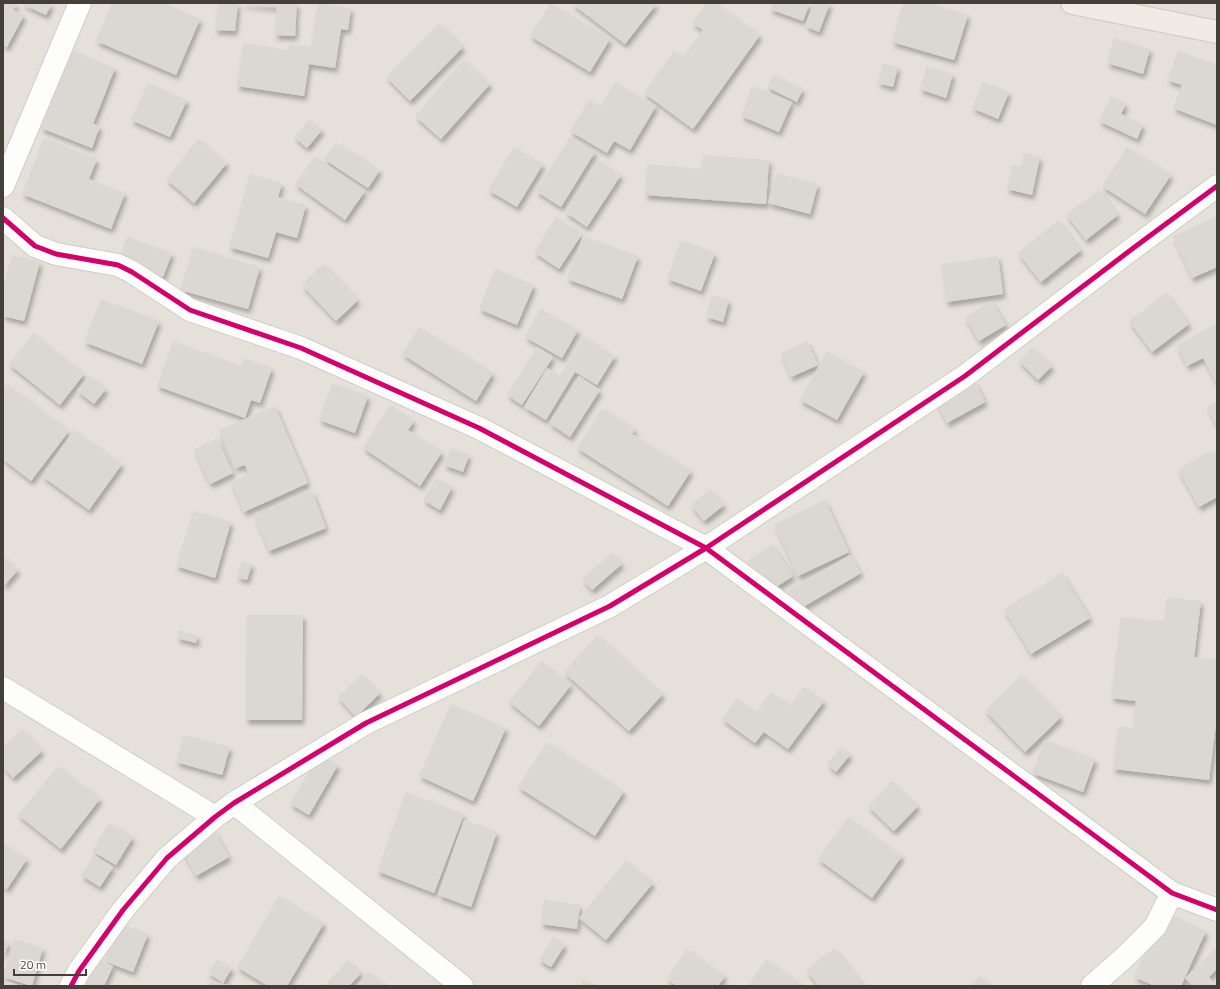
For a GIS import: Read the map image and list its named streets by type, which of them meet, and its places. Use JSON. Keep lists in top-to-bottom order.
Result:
{
  "scale_bar": "20 m"
}
